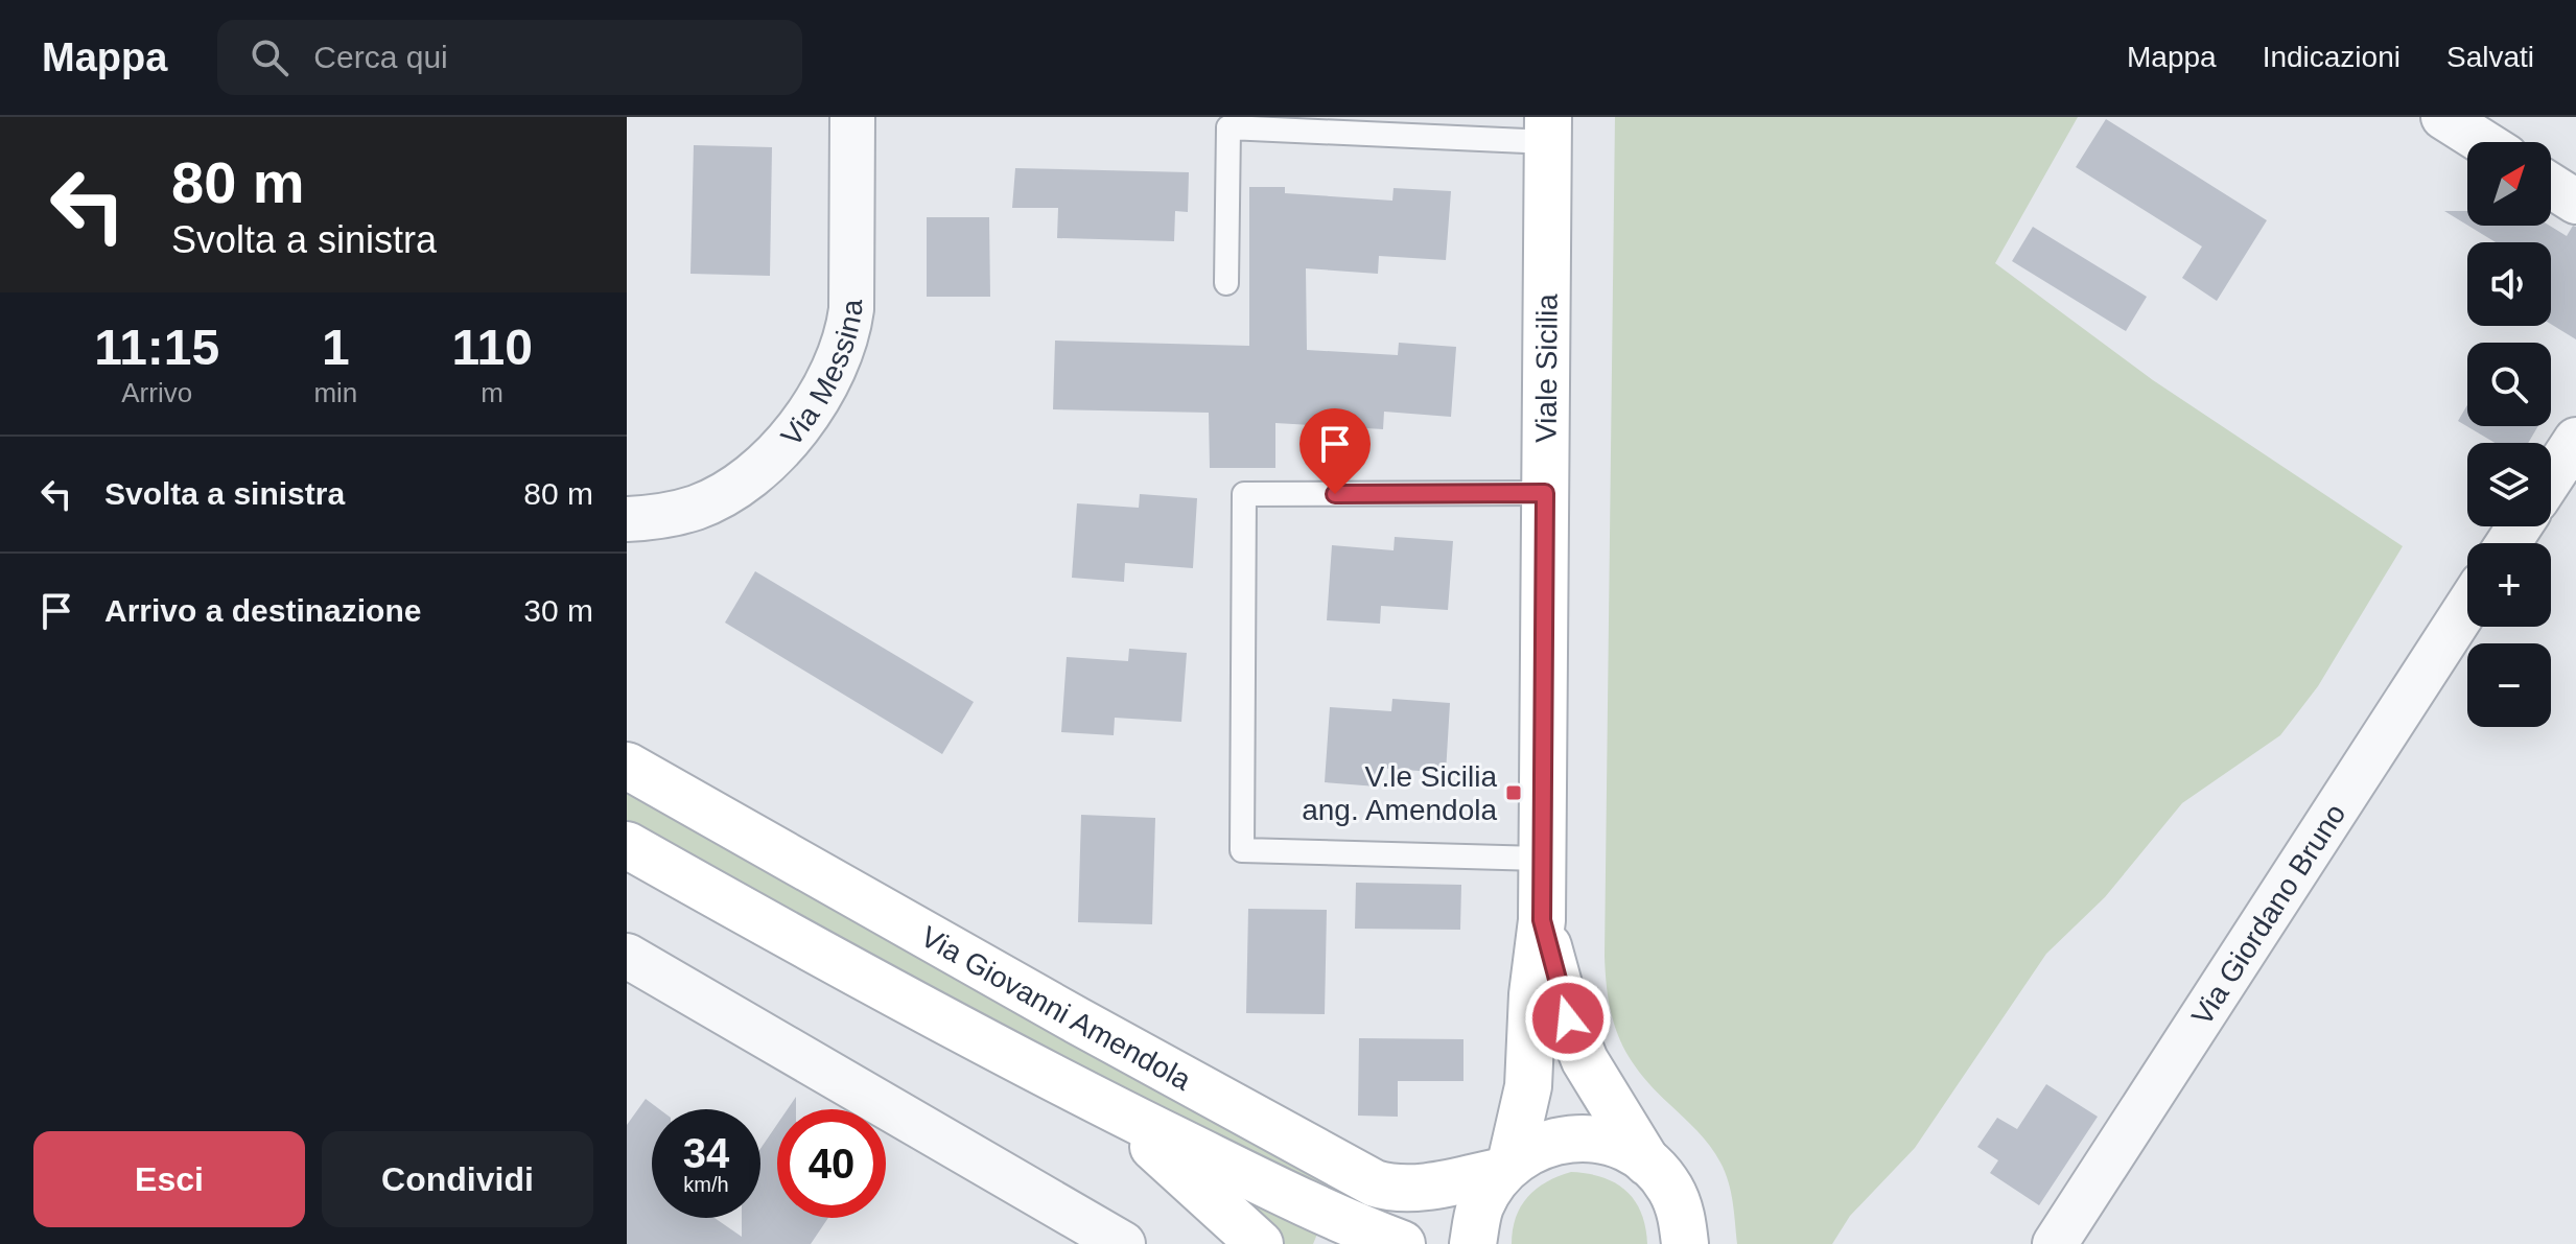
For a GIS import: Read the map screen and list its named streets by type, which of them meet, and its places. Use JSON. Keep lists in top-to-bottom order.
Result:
{
  "streets": {
    "main road": ["Viale Sicilia", "Via Giovanni Amendola"],
    "street": ["Via Messina", "Via Giordano Bruno"]
  },
  "crossings": [
    ["Viale Sicilia", "Via Giovanni Amendola"]
  ],
  "places": {
    "transit": ["V.le Sicilia ang. Amendola"]
  },
  "north": "top right",
  "page": {
    "header": "Mappa",
    "search": "Cerca qui",
    "nav": ["Mappa", "Indicazioni", "Salvati"],
    "turn": ["80 m", "Svolta a sinistra"],
    "map_buttons": ["+", "−"],
    "eta": [
      "11:15",
      "Arrivo",
      "1",
      "min",
      "110",
      "m"
    ],
    "list": [
      {
        "name": "Svolta a sinistra",
        "value": "80 m"
      },
      {
        "name": "Arrivo a destinazione",
        "value": "30 m"
      }
    ],
    "speed": "34 km/h",
    "limit": "40",
    "buttons": ["Esci", "Condividi"]
  }
}
